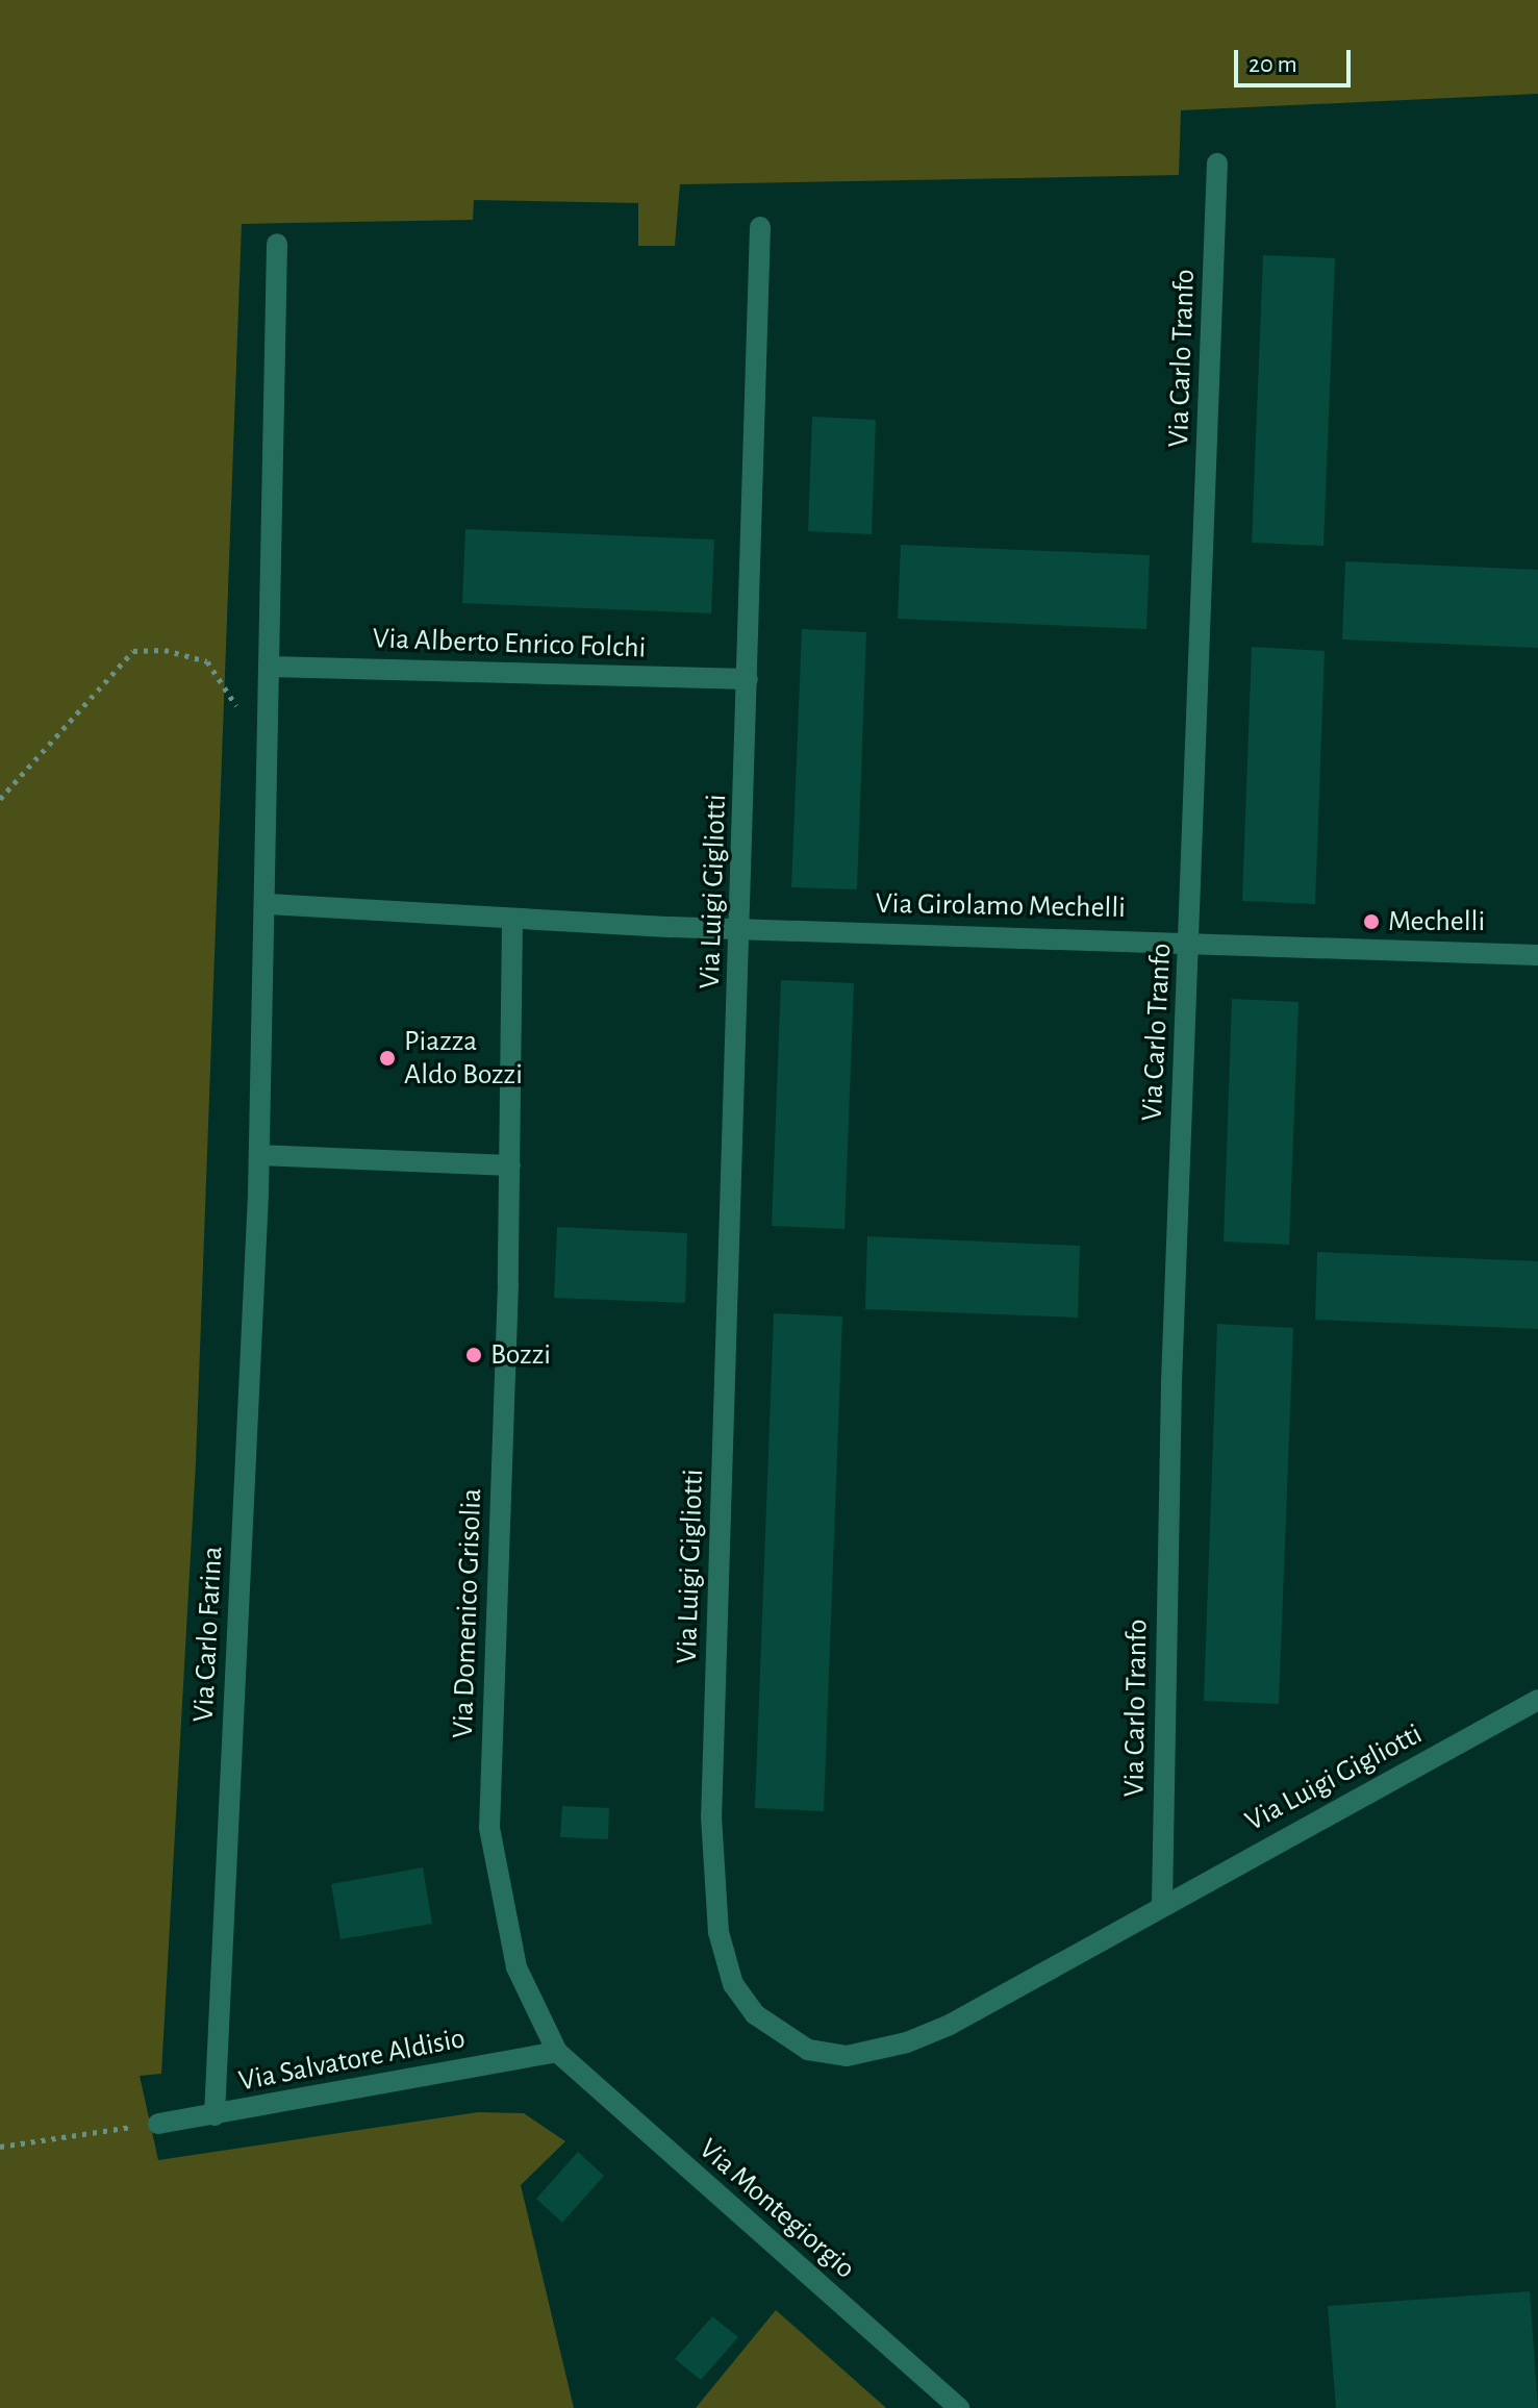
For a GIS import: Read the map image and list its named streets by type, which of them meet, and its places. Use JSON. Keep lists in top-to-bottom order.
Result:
{
  "streets": {
    "street": [
      "Via Carlo Tranfo",
      "Via Alberto Enrico Folchi",
      "Via Luigi Gigliotti",
      "Via Girolamo Mechelli",
      "Via Domenico Grisolia",
      "Via Carlo Farina",
      "Via Salvatore Aldisio",
      "Via Montegiorgio"
    ]
  },
  "crossings": [
    ["Via Carlo Tranfo", "Via Luigi Gigliotti"],
    ["Via Carlo Tranfo", "Via Girolamo Mechelli"],
    ["Via Alberto Enrico Folchi", "Via Luigi Gigliotti"],
    ["Via Luigi Gigliotti", "Via Girolamo Mechelli"],
    ["Via Domenico Grisolia", "Via Salvatore Aldisio"],
    ["Via Domenico Grisolia", "Via Montegiorgio"],
    ["Via Carlo Farina", "Via Salvatore Aldisio"],
    ["Via Salvatore Aldisio", "Via Montegiorgio"]
  ],
  "places": ["Mechelli", "Piazza Aldo Bozzi", "Bozzi"],
  "scale_bar": "20 m"
}
